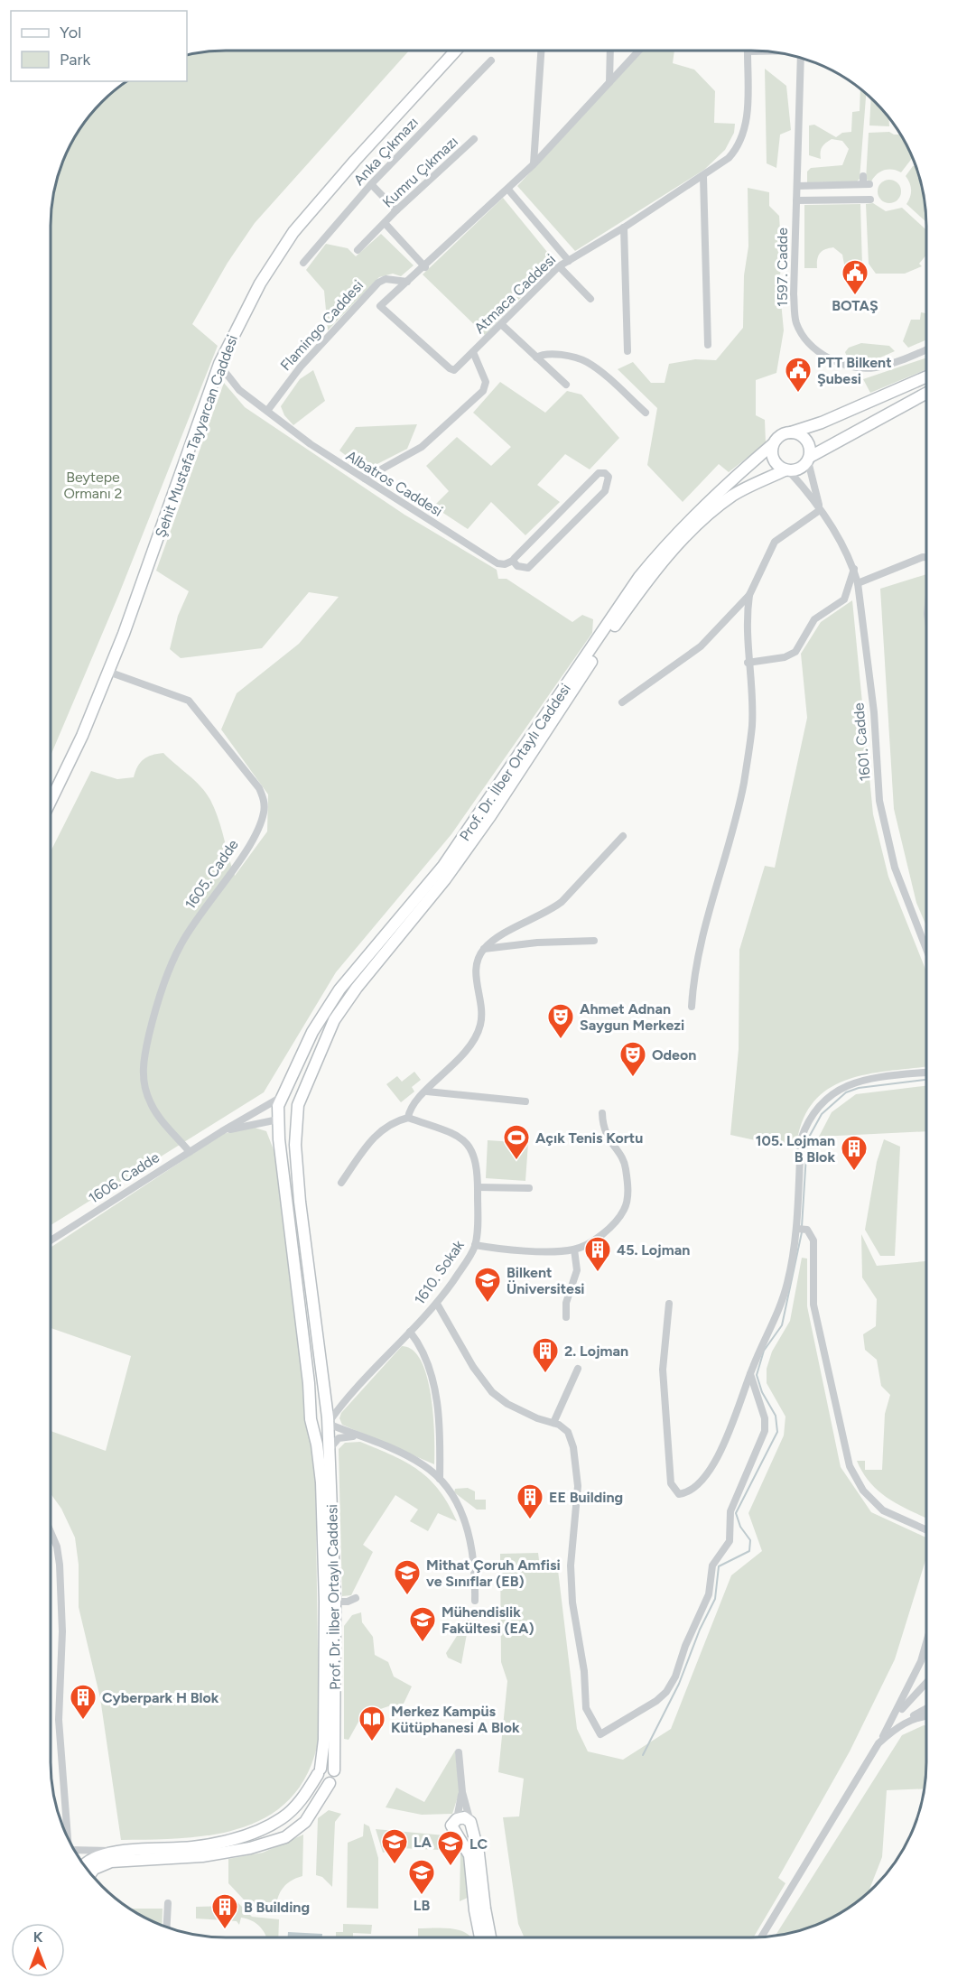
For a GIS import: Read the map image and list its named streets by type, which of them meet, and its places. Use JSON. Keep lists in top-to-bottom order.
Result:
{
  "streets": {
    "street": [
      "Anka Çıkmazı",
      "Kumru Çıkmazı",
      "1597. Cadde",
      "Atmaca Caddesi",
      "Flamingo Caddesi",
      "Şehit Mustafa Tayyarcan Caddesi",
      "Albatros Caddesi",
      "1601. Cadde",
      "Prof. Dr. İlber Ortaylı Caddesi",
      "1605. Cadde",
      "1606. Cadde",
      "1610. Sokak"
    ]
  },
  "crossings": [
    ["Atmaca Caddesi", "Albatros Caddesi"],
    ["Flamingo Caddesi", "Albatros Caddesi"],
    ["Şehit Mustafa Tayyarcan Caddesi", "1605. Cadde"],
    ["1601. Cadde", "Prof. Dr. İlber Ortaylı Caddesi"],
    ["Prof. Dr. İlber Ortaylı Caddesi", "1606. Cadde"],
    ["Prof. Dr. İlber Ortaylı Caddesi", "1610. Sokak"],
    ["1605. Cadde", "1606. Cadde"]
  ],
  "parks": ["Beytepe Ormanı 2"],
  "places": {
    "public building": ["BOTAŞ", "PTT Bilkent Şubesi"],
    "theatre": ["Ahmet Adnan Saygun Merkezi", "Odeon"],
    "sports": ["Açık Tenis Kortu"],
    "building": [
      "105. Lojman B Blok",
      "45. Lojman",
      "2. Lojman",
      "EE Building",
      "Cyberpark H Blok",
      "B Building"
    ],
    "school or university": [
      "Bilkent Üniversitesi",
      "Mithat Çoruh Amfisi ve Sınıflar (EB)",
      "Mühendislik Fakültesi (EA)",
      "LA",
      "LC",
      "LB"
    ],
    "library": ["Merkez Kampüs Kütüphanesi A Blok"]
  },
  "legend": ["Yol", "Park"],
  "north": "top"
}
